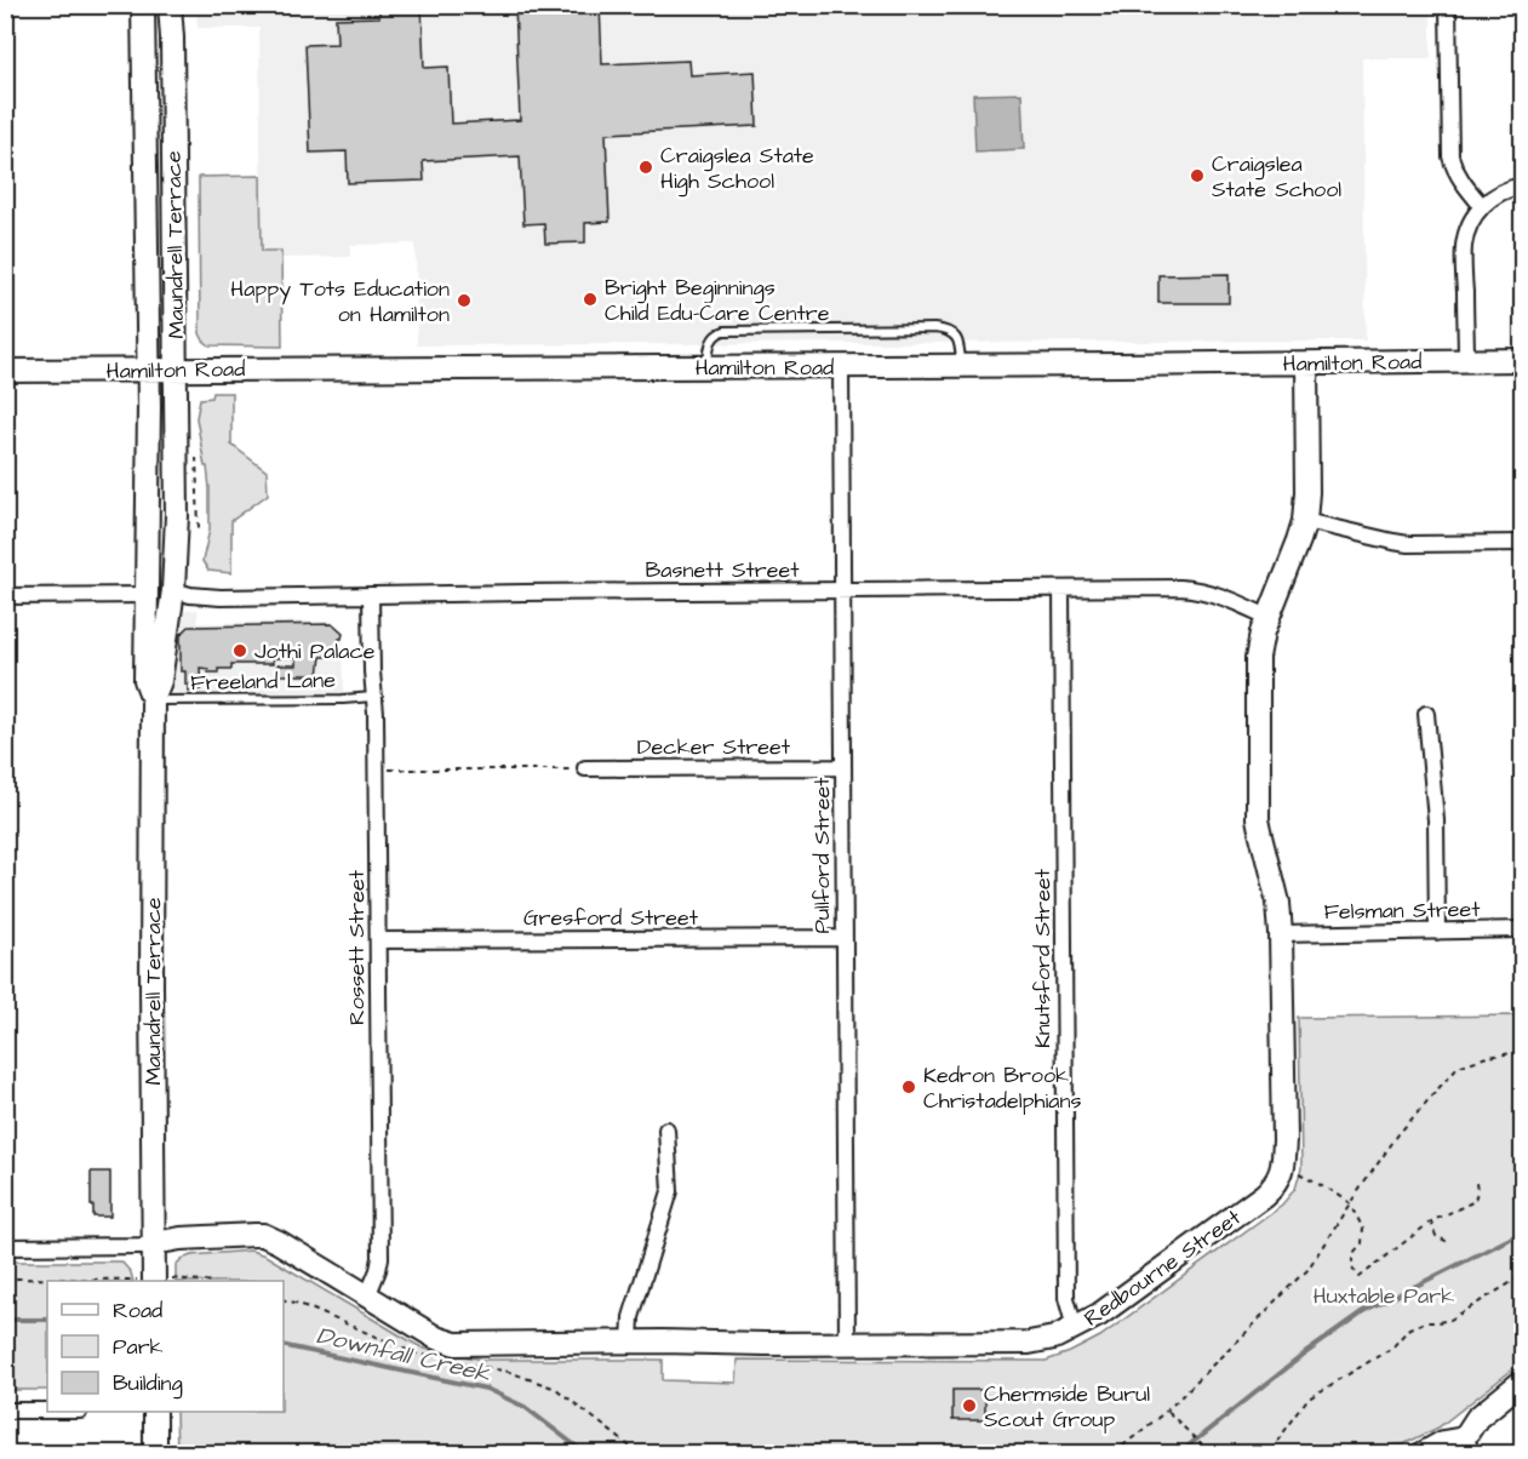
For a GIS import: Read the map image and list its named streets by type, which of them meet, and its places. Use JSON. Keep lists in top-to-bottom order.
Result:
{
  "streets": {
    "main road": ["Maundrell Terrace", "Hamilton Road", "Redbourne Street"],
    "street": [
      "Basnett Street",
      "Decker Street",
      "Pullford Street",
      "Felsman Street",
      "Gresford Street",
      "Rossett Street",
      "Knutsford Street"
    ],
    "lane": ["Freeland Lane"]
  },
  "crossings": [
    ["Maundrell Terrace", "Hamilton Road"],
    ["Maundrell Terrace", "Basnett Street"],
    ["Maundrell Terrace", "Freeland Lane"],
    ["Maundrell Terrace", "Redbourne Street"],
    ["Hamilton Road", "Pullford Street"],
    ["Basnett Street", "Pullford Street"],
    ["Basnett Street", "Rossett Street"],
    ["Basnett Street", "Knutsford Street"],
    ["Freeland Lane", "Rossett Street"],
    ["Decker Street", "Pullford Street"],
    ["Pullford Street", "Gresford Street"],
    ["Pullford Street", "Redbourne Street"],
    ["Gresford Street", "Rossett Street"],
    ["Rossett Street", "Redbourne Street"],
    ["Knutsford Street", "Redbourne Street"]
  ],
  "water": ["Downfall Creek"],
  "parks": ["Huxtable Park"],
  "places": [
    "Craigslea State High School",
    "Craigslea State School",
    "Bright Beginnings Child Edu-Care Centre",
    "Happy Tots Education on Hamilton",
    "Jothi Palace",
    "Kedron Brook Christadelphians",
    "Chermside Burul Scout Group"
  ],
  "legend": ["Road", "Park", "Building"]
}
